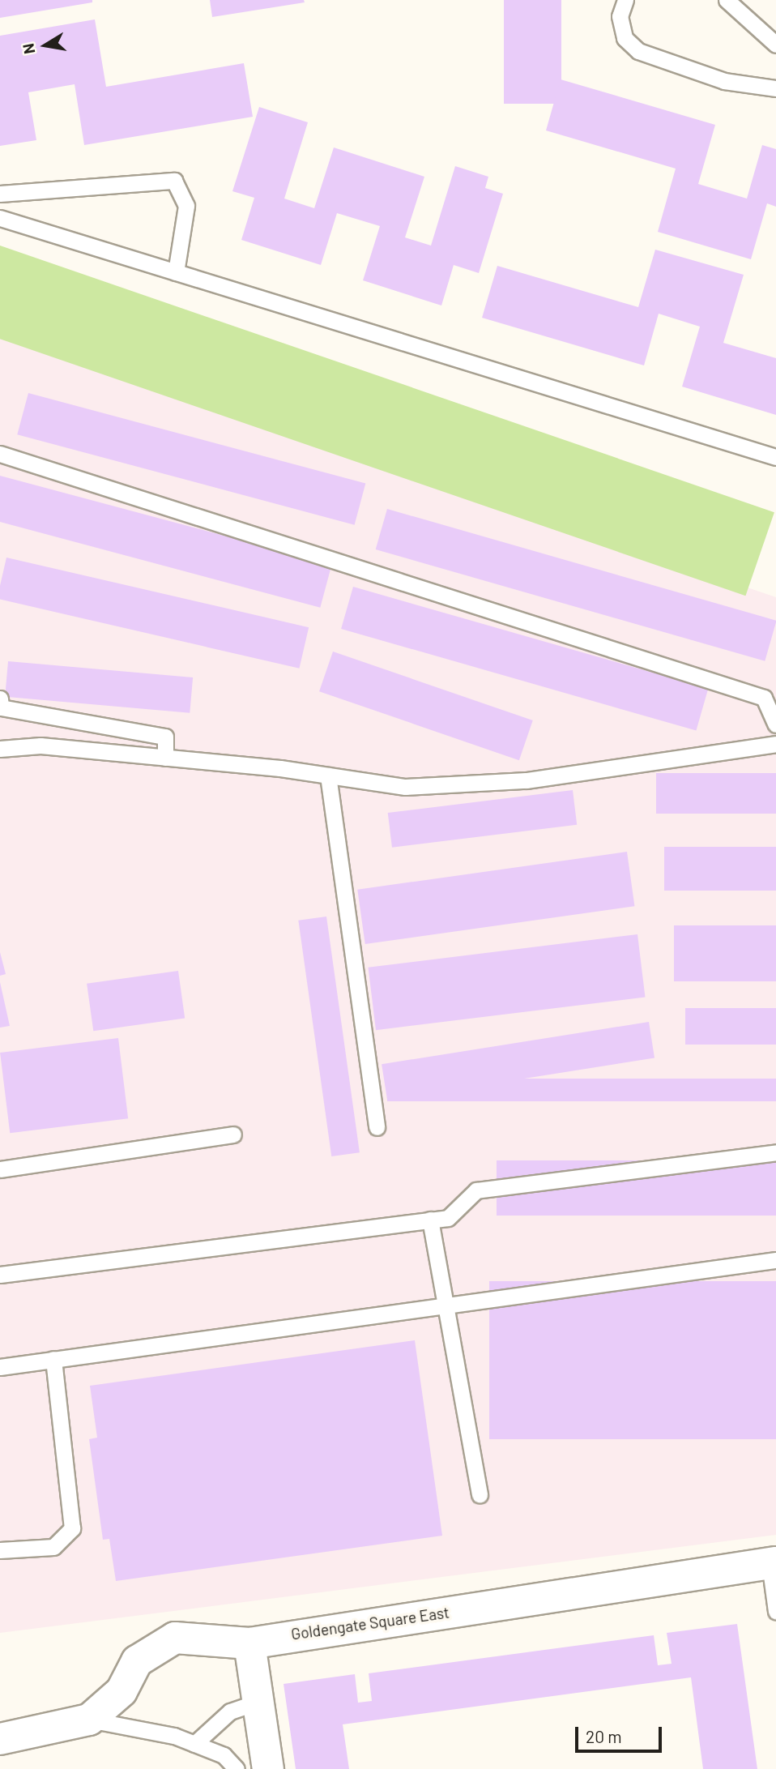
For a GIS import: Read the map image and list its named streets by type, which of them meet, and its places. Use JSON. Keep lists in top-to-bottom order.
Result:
{
  "streets": {
    "street": ["Goldengate Square East"]
  },
  "scale_bar": "20 m",
  "north": "left"
}
